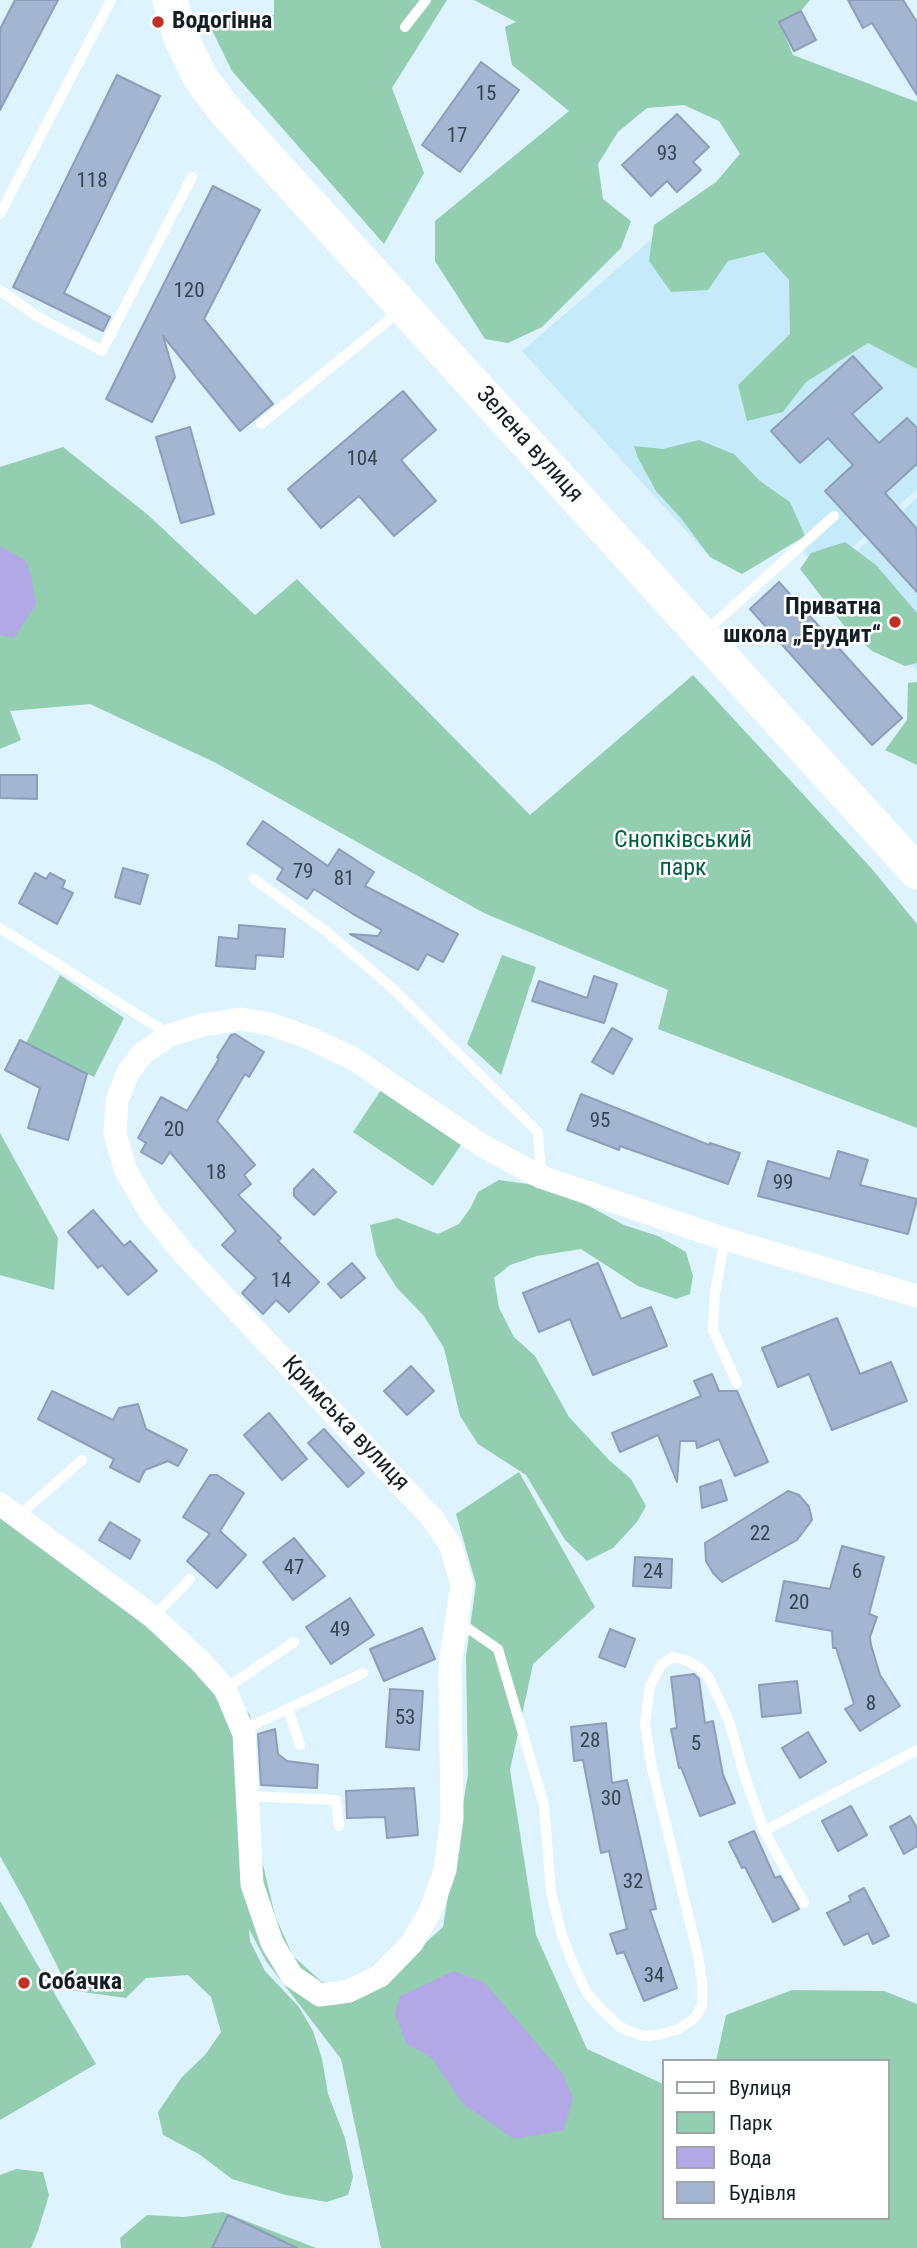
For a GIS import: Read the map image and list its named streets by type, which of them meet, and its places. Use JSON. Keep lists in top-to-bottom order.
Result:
{
  "streets": {
    "main road": ["Зелена вулиця"],
    "street": ["Кримська вулиця"]
  },
  "parks": ["Снопківський парк"],
  "places": ["Водогінна", "Приватна школа „Ерудит“", "Собачка"],
  "house_numbers": [
    "15",
    "17",
    "93",
    "118",
    "120",
    "104",
    "79",
    "81",
    "95",
    "20",
    "18",
    "99",
    "14",
    "22",
    "47",
    "24",
    "6",
    "20",
    "49",
    "8",
    "53",
    "28",
    "5",
    "30",
    "32",
    "34"
  ],
  "legend": [
    "Вулиця",
    "Парк",
    "Вода",
    "Будівля"
  ]
}
